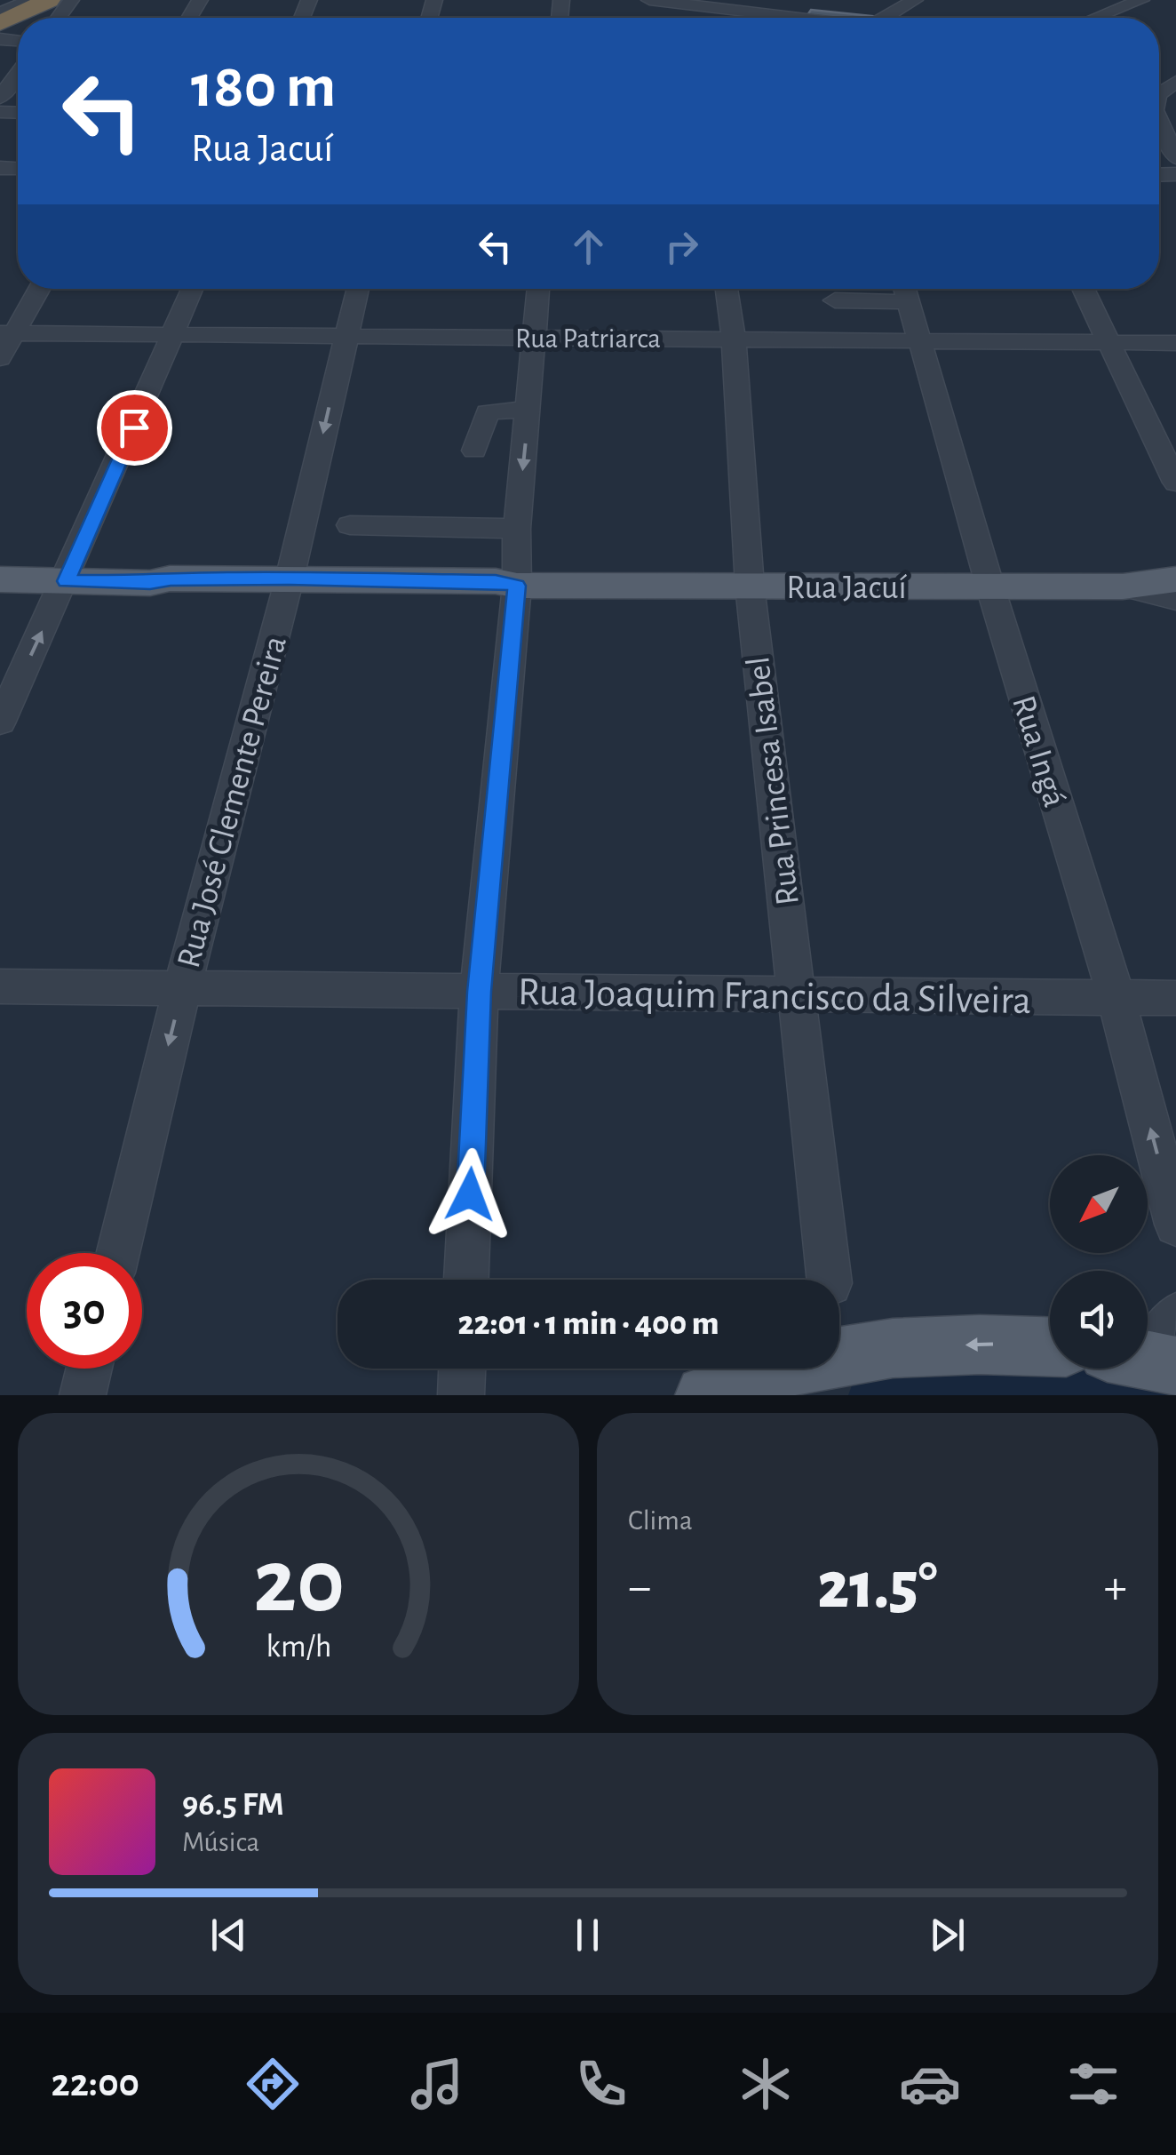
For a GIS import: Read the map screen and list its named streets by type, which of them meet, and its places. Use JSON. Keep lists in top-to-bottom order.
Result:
{
  "streets": {
    "main road": ["Rua Jacuí"],
    "street": [
      "Rua Patriarca",
      "Rua Ingá",
      "Rua Princesa Isabel",
      "Rua José Clemente Pereira",
      "Rua Joaquim Francisco da Silveira"
    ]
  },
  "crossings": [
    ["Rua Patriarca", "Rua Ingá"],
    ["Rua Patriarca", "Rua Princesa Isabel"],
    ["Rua Patriarca", "Rua José Clemente Pereira"],
    ["Rua Jacuí", "Rua Ingá"],
    ["Rua Jacuí", "Rua Princesa Isabel"],
    ["Rua Jacuí", "Rua José Clemente Pereira"],
    ["Rua Ingá", "Rua Joaquim Francisco da Silveira"],
    ["Rua Princesa Isabel", "Rua Joaquim Francisco da Silveira"],
    ["Rua José Clemente Pereira", "Rua Joaquim Francisco da Silveira"]
  ],
  "north": "bottom left",
  "page": {
    "turn": ["180 m", "Rua Jacuí"],
    "limit": "30",
    "trip": "22:01 · 1 min · 400 m",
    "tile": "Clima",
    "heat": ["−", "21.5°", "+"],
    "song": ["96.5 FM", "Música"],
    "tabs": "22:00",
    "gauge": ["20", "km/h"]
  }
}
